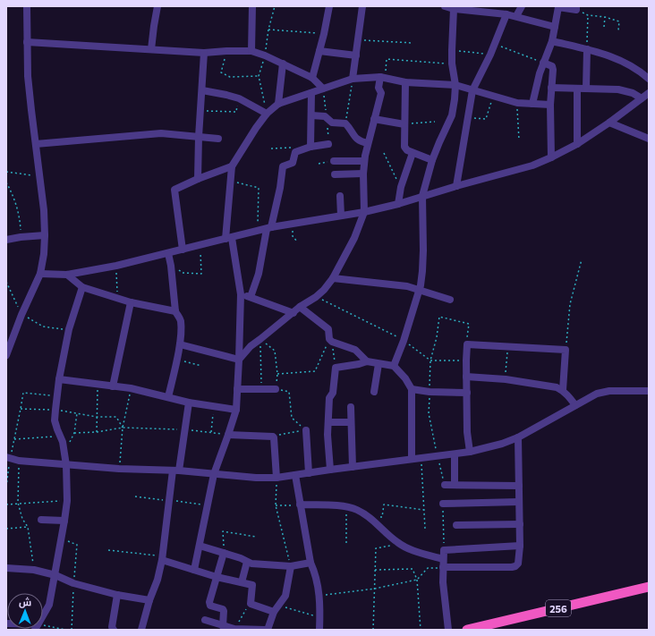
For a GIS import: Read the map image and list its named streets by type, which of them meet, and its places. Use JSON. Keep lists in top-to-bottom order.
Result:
{
  "streets": {
    "highway": ["256"]
  },
  "north": "top"
}
